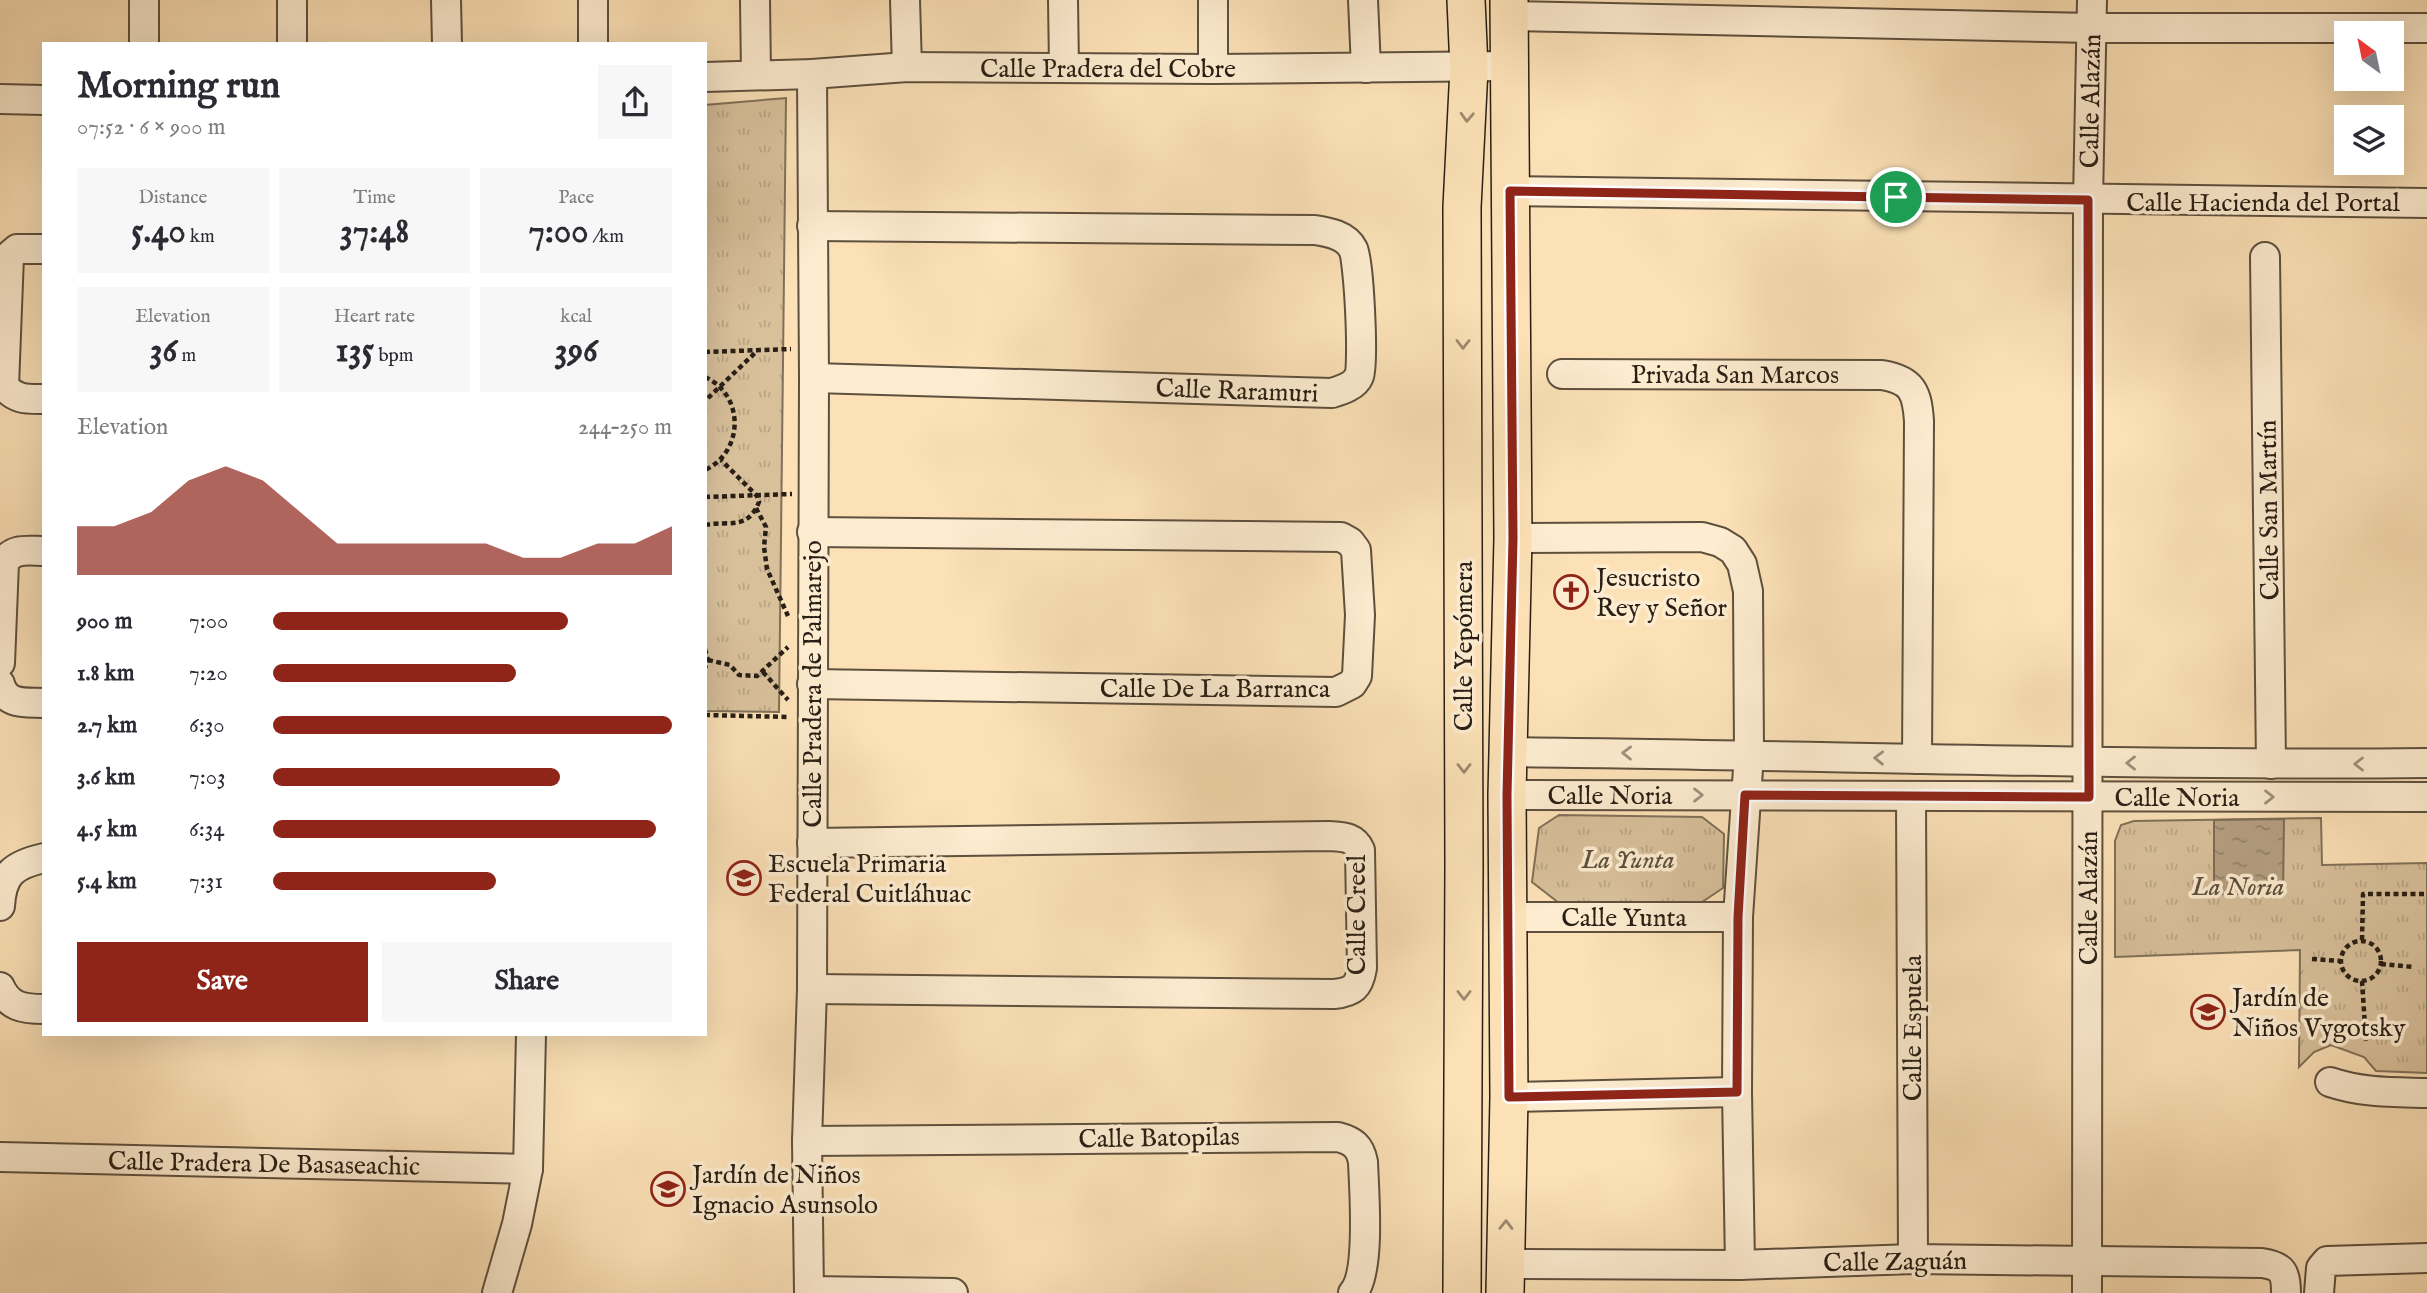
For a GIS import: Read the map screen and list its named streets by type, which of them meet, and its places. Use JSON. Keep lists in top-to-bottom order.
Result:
{
  "streets": {
    "main road": ["Calle Yepómera"],
    "street": [
      "Calle Pradera del Cobre",
      "Calle Alazán",
      "Calle Hacienda del Portal",
      "Privada San Marcos",
      "Calle Raramuri",
      "Calle San Martín",
      "Calle Pradera de Palmarejo",
      "Calle De La Barranca",
      "Calle Noria",
      "Calle Creel",
      "Calle Yunta",
      "Calle Espuela",
      "Calle Batopilas",
      "Calle Pradera De Basaseachic",
      "Calle Zaguán"
    ]
  },
  "crossings": [
    ["Calle Pradera del Cobre", "Calle Yepómera"],
    ["Calle Pradera del Cobre", "Calle Pradera de Palmarejo"],
    ["Calle Alazán", "Calle Hacienda del Portal"],
    ["Calle Alazán", "Calle Noria"],
    ["Calle Alazán", "Calle Zaguán"],
    ["Calle Hacienda del Portal", "Calle Yepómera"],
    ["Privada San Marcos", "Calle Noria"],
    ["Calle Raramuri", "Calle Pradera de Palmarejo"],
    ["Calle San Martín", "Calle Noria"],
    ["Calle Yepómera", "Calle Noria"],
    ["Calle Yepómera", "Calle Yunta"],
    ["Calle Yepómera", "Calle Zaguán"],
    ["Calle Pradera de Palmarejo", "Calle De La Barranca"],
    ["Calle Pradera de Palmarejo", "Calle Creel"],
    ["Calle Pradera de Palmarejo", "Calle Batopilas"],
    ["Calle Noria", "Calle Espuela"],
    ["Calle Espuela", "Calle Zaguán"]
  ],
  "parks": ["La Yunta", "La Noria"],
  "places": {
    "church": ["Jesucristo Rey y Señor"],
    "school or university": ["Escuela Primaria Federal Cuitláhuac", "Jardín de Niños Vygotsky", "Jardín de Niños Ignacio Asunsolo"]
  },
  "north": "top left",
  "page": {
    "heading": ["Morning run", "07:52 · 6 × 900 m"],
    "stats": [
      ["Distance", "5.40 km"],
      ["Time", "37:48"],
      ["Pace", "7:00 /km"],
      ["Elevation", "36 m"],
      ["Heart rate", "135 bpm"],
      ["kcal", "396"]
    ],
    "chart": ["Elevation", "244–250 m"],
    "list": [
      {
        "name": "900 m",
        "note": "7:00"
      },
      {
        "name": "1.8 km",
        "note": "7:20"
      },
      {
        "name": "2.7 km",
        "note": "6:30"
      },
      {
        "name": "3.6 km",
        "note": "7:03"
      },
      {
        "name": "4.5 km",
        "note": "6:34"
      },
      {
        "name": "5.4 km",
        "note": "7:31"
      }
    ],
    "buttons": ["Save", "Share"]
  }
}
